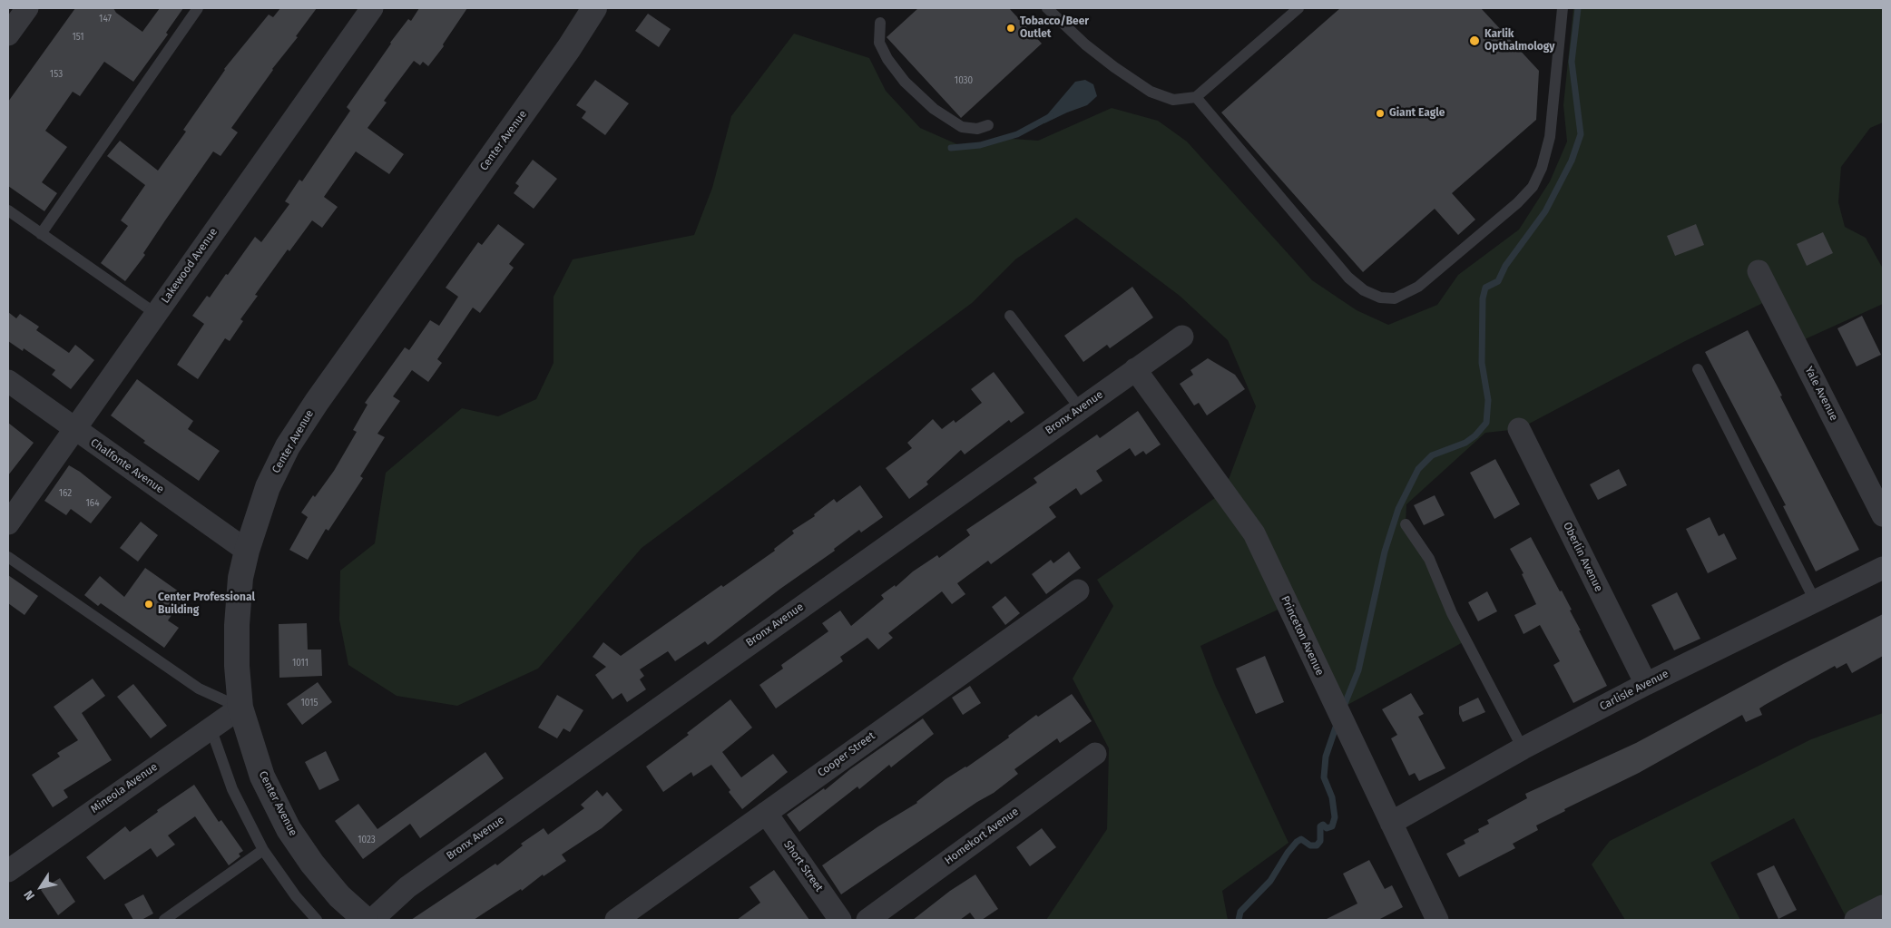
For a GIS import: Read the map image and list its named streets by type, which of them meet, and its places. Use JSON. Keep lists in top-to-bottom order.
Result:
{
  "streets": {
    "street": [
      "Center Avenue",
      "Lakewood Avenue",
      "Yale Avenue",
      "Bronx Avenue",
      "Chalfonte Avenue",
      "Oberlin Avenue",
      "Princeton Avenue",
      "Carlisle Avenue",
      "Cooper Street",
      "Mineola Avenue",
      "Homekort Avenue",
      "Short Street"
    ]
  },
  "crossings": [
    ["Center Avenue", "Chalfonte Avenue"],
    ["Center Avenue", "Mineola Avenue"],
    ["Lakewood Avenue", "Chalfonte Avenue"],
    ["Bronx Avenue", "Princeton Avenue"],
    ["Oberlin Avenue", "Carlisle Avenue"],
    ["Princeton Avenue", "Carlisle Avenue"],
    ["Cooper Street", "Short Street"]
  ],
  "places": [
    "Tobacco/Beer Outlet",
    "Karlik Opthalmology",
    "Giant Eagle",
    "Center Professional Building"
  ],
  "house_numbers": [
    "147",
    "151",
    "153",
    "1030",
    "162",
    "164",
    "1011",
    "1015",
    "1023"
  ],
  "north": "bottom left"
}
